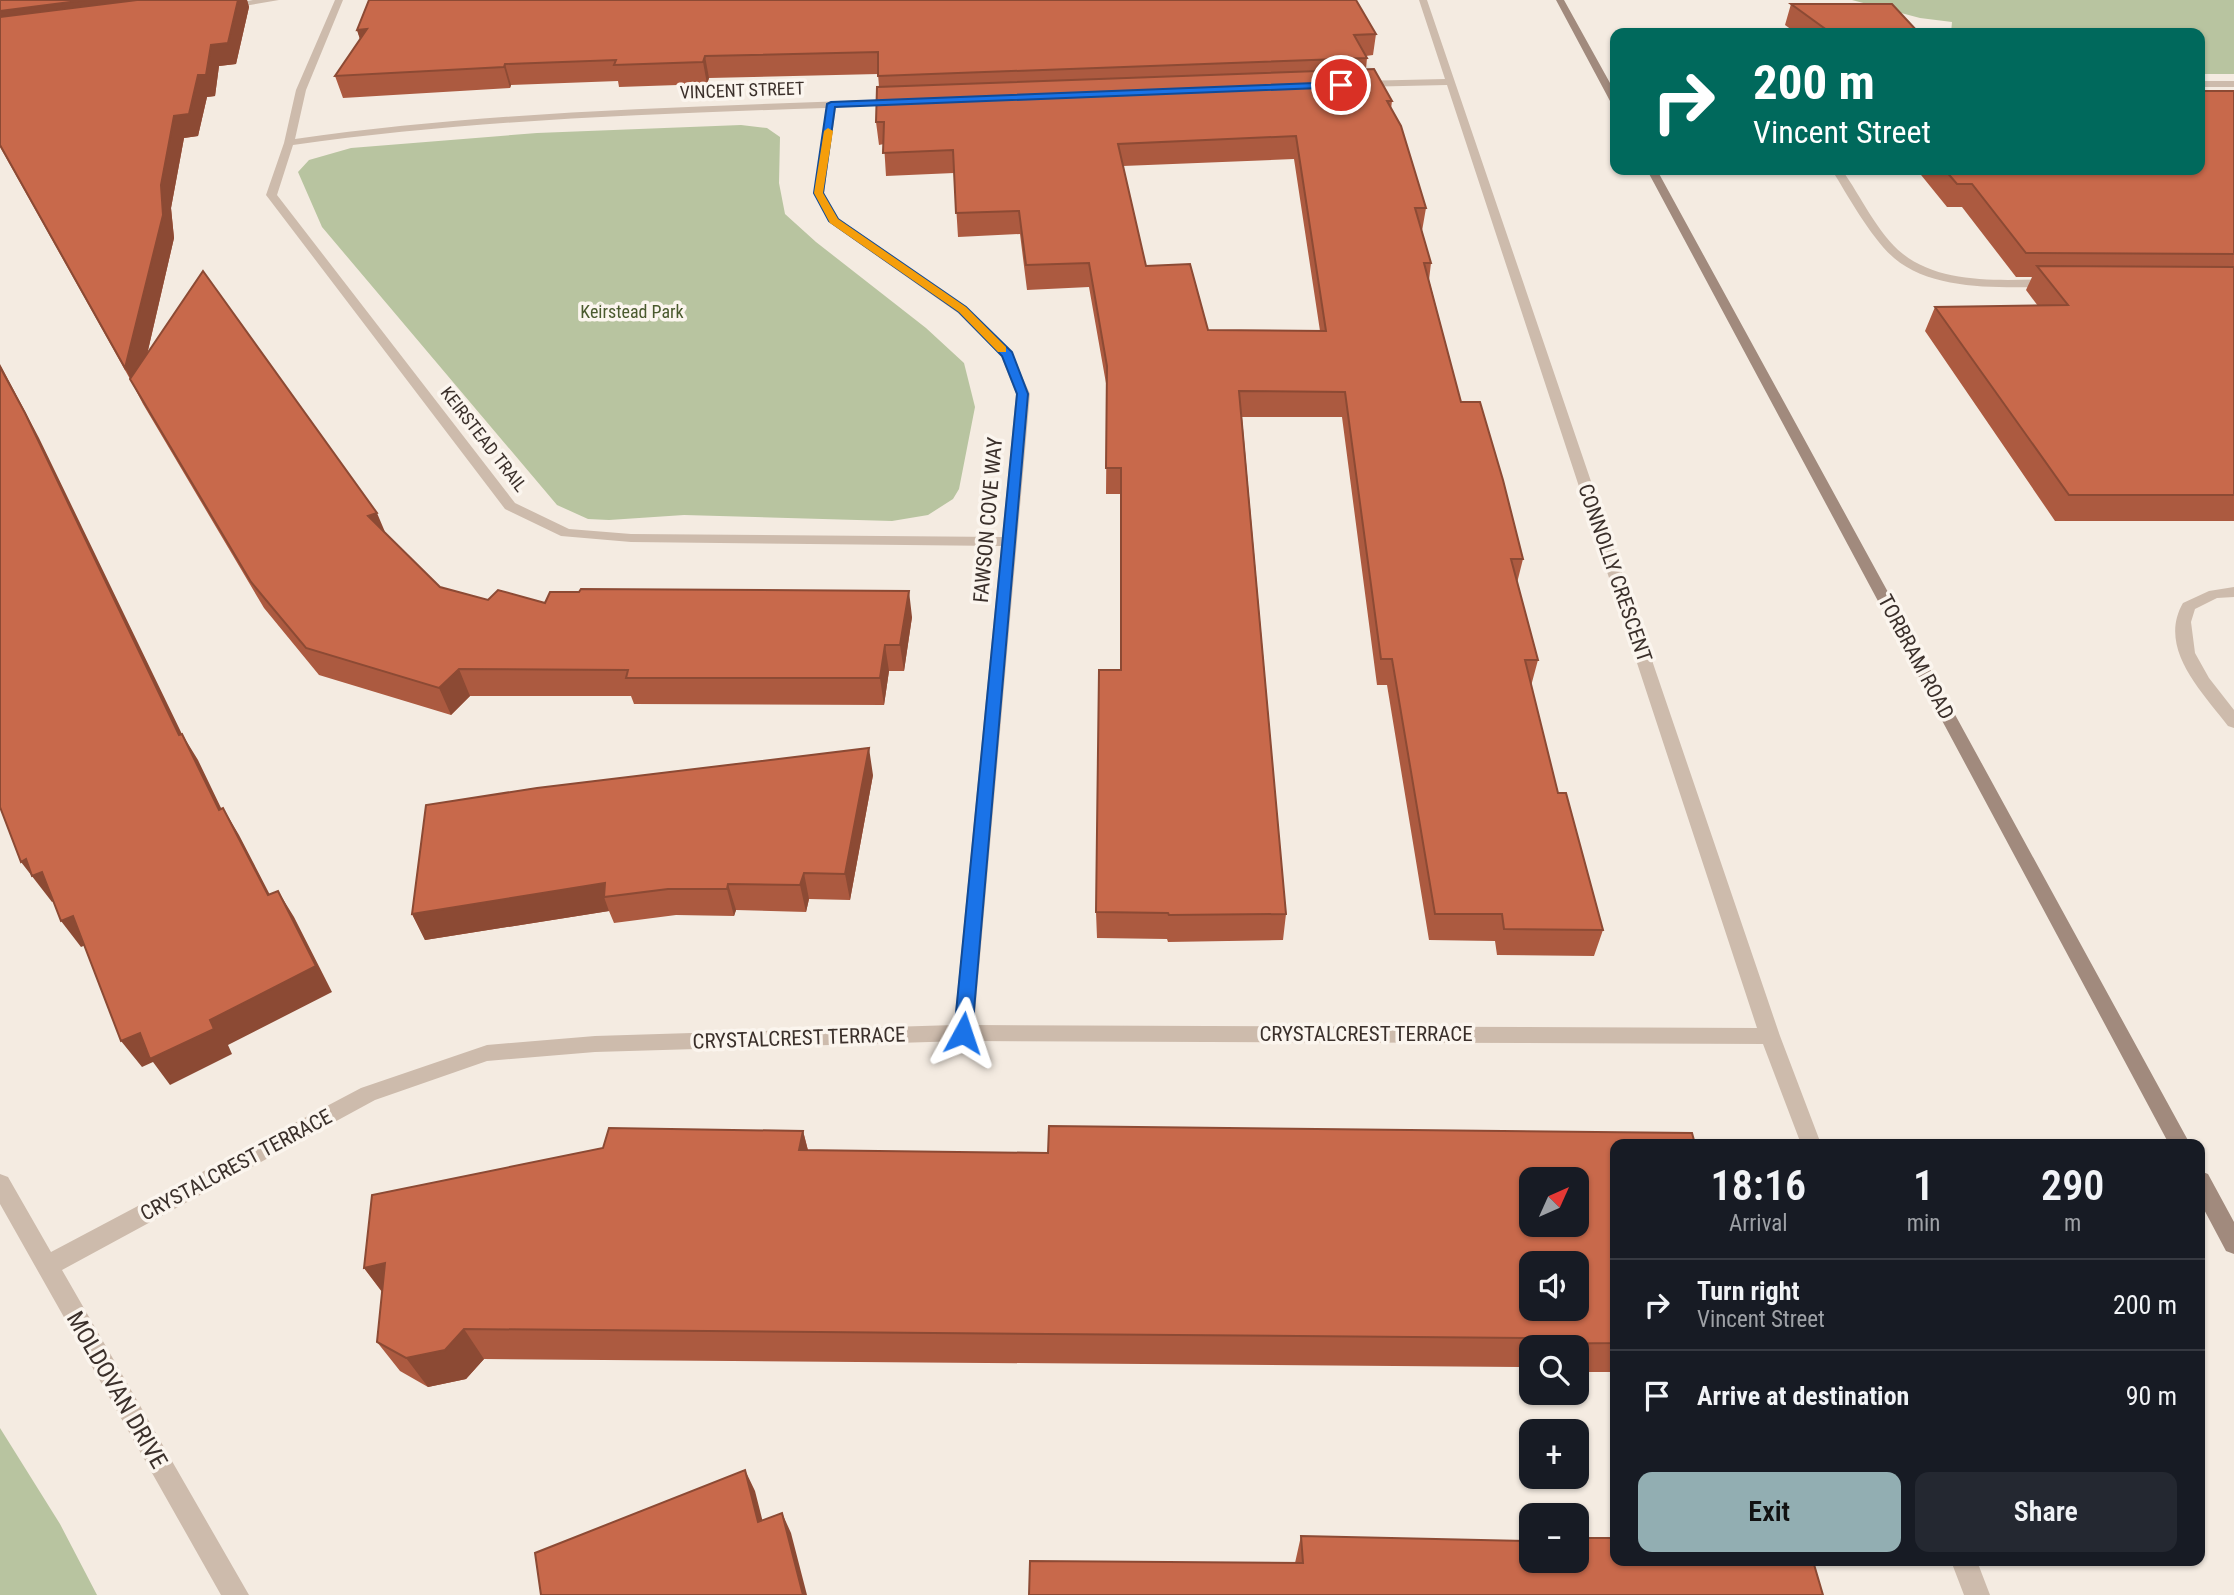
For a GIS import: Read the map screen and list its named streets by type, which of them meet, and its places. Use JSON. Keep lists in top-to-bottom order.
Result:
{
  "streets": {
    "main road": ["TORBRAM ROAD"],
    "street": [
      "VINCENT STREET",
      "KEIRSTEAD TRAIL",
      "FAWSON COVE WAY",
      "CONNOLLY CRESCENT",
      "CRYSTALCREST TERRACE",
      "MOLDOVAN DRIVE"
    ]
  },
  "crossings": [
    ["VINCENT STREET", "KEIRSTEAD TRAIL"],
    ["VINCENT STREET", "FAWSON COVE WAY"],
    ["KEIRSTEAD TRAIL", "FAWSON COVE WAY"],
    ["FAWSON COVE WAY", "CRYSTALCREST TERRACE"],
    ["CONNOLLY CRESCENT", "CRYSTALCREST TERRACE"],
    ["CRYSTALCREST TERRACE", "MOLDOVAN DRIVE"]
  ],
  "parks": ["Keirstead Park"],
  "north": "top right",
  "page": {
    "turn": ["200 m", "Vincent Street"],
    "eta": [
      "18:16",
      "Arrival",
      "1",
      "min",
      "290",
      "m"
    ],
    "map_buttons": ["+", "−"],
    "list": [
      {
        "name": "Turn right",
        "note": "Vincent Street",
        "value": "200 m"
      },
      {
        "name": "Arrive at destination",
        "value": "90 m"
      }
    ],
    "buttons": ["Exit", "Share"]
  }
}
